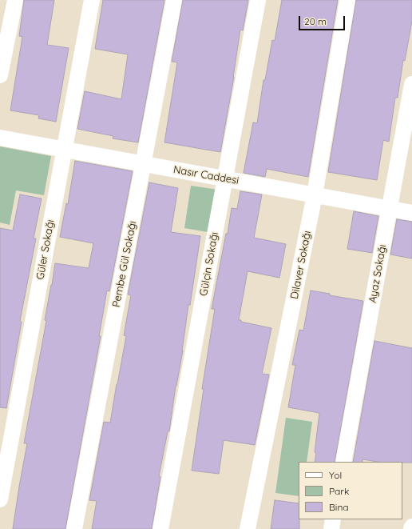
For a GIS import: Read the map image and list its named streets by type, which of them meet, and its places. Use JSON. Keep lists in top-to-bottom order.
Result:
{
  "streets": {
    "street": [
      "Nasır Caddesi",
      "Güler Sokağı",
      "Pembe Gül Sokağı",
      "Gülçin Sokağı",
      "Dilaver Sokağı",
      "Ayaz Sokağı"
    ]
  },
  "crossings": [
    ["Nasır Caddesi", "Güler Sokağı"],
    ["Nasır Caddesi", "Pembe Gül Sokağı"],
    ["Nasır Caddesi", "Gülçin Sokağı"],
    ["Nasır Caddesi", "Dilaver Sokağı"],
    ["Nasır Caddesi", "Ayaz Sokağı"]
  ],
  "legend": ["Yol", "Park", "Bina"],
  "scale_bar": "20 m"
}
